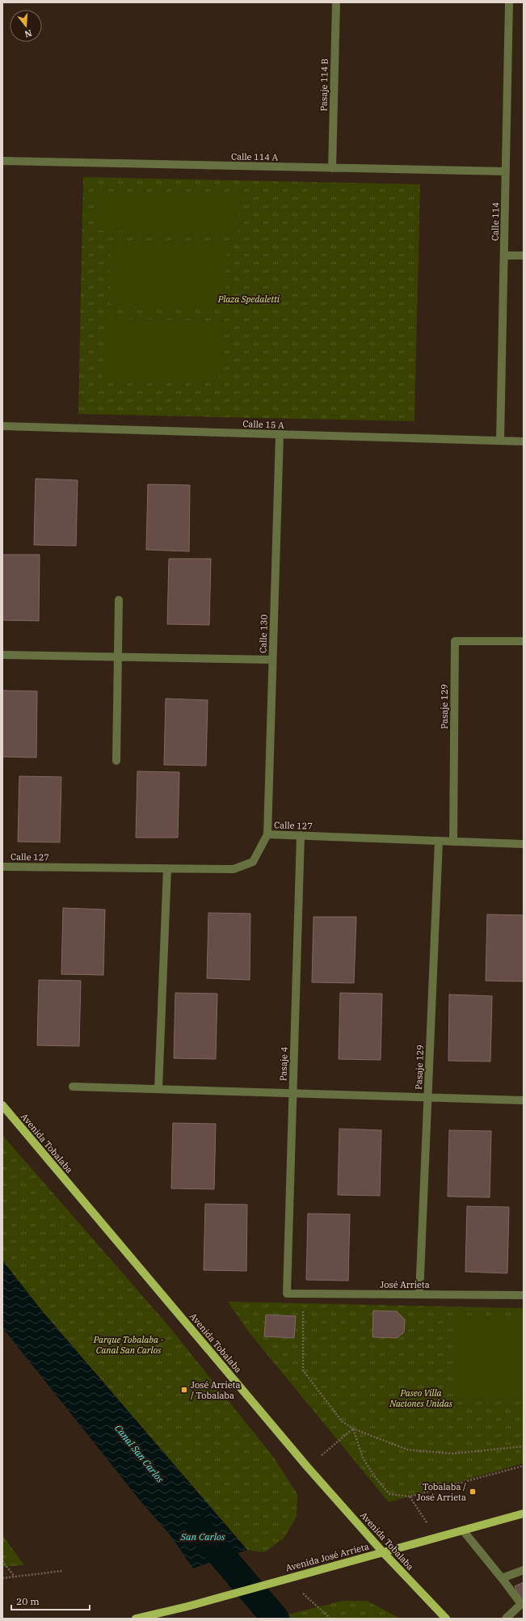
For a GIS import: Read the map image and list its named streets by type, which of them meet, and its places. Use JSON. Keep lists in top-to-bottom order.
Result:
{
  "streets": {
    "main road": ["Avenida Tobalaba", "Avenida José Arrieta"],
    "street": [
      "Pasaje 114 B",
      "Calle 114 A",
      "Calle 114",
      "Calle 15 A",
      "Calle 130",
      "Pasaje 129",
      "Calle 127",
      "Pasaje 4",
      "José Arrieta"
    ]
  },
  "crossings": [
    ["Pasaje 114 B", "Calle 114 A"],
    ["Calle 114 A", "Calle 114"],
    ["Calle 114", "Calle 15 A"],
    ["Calle 15 A", "Calle 130"],
    ["Calle 130", "Calle 127"],
    ["Pasaje 129", "Calle 127"],
    ["Pasaje 129", "José Arrieta"],
    ["Calle 127", "Pasaje 4"],
    ["Pasaje 4", "José Arrieta"],
    ["Avenida Tobalaba", "Avenida José Arrieta"]
  ],
  "water": ["Canal San Carlos", "San Carlos"],
  "parks": ["Plaza Spedaletti", "Parque Tobalaba - Canal San Carlos", "Paseo Villa Naciones Unidas"],
  "places": {
    "transit": ["José Arrieta / Tobalaba", "Tobalaba / José Arrieta"]
  },
  "scale_bar": "20 m",
  "north": "bottom"
}
